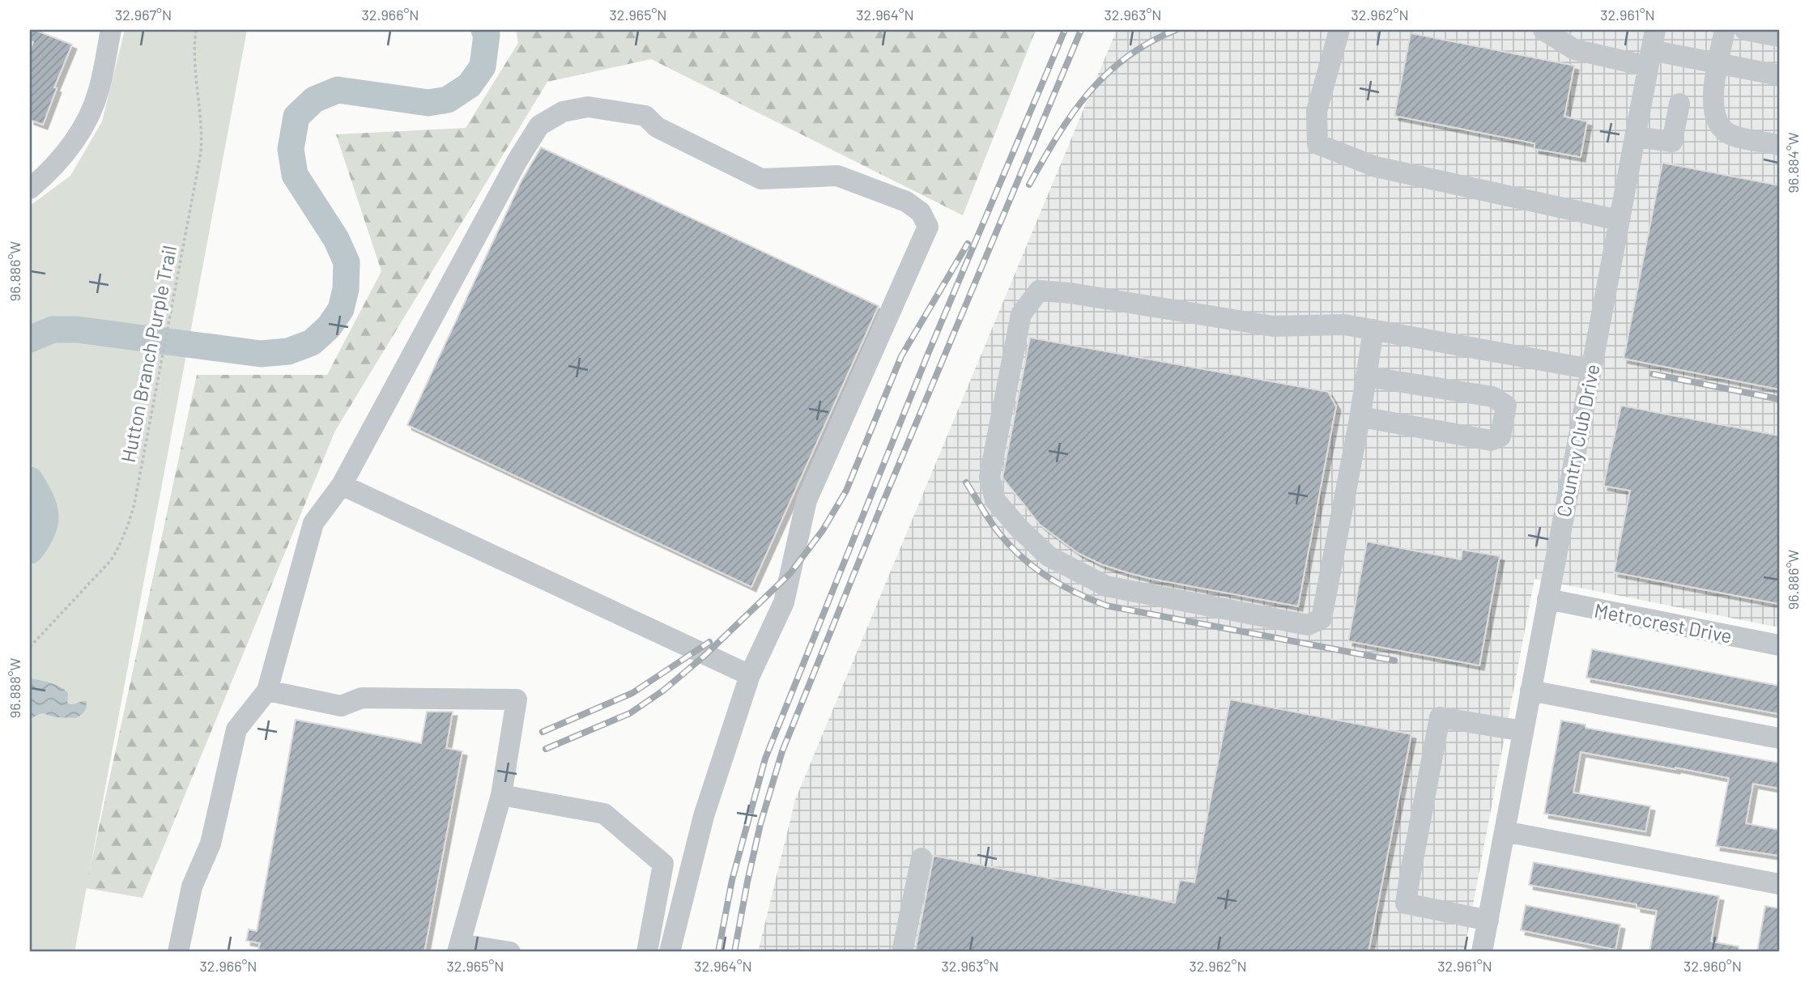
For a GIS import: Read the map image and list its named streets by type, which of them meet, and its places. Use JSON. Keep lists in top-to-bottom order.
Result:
{
  "streets": {
    "street": ["Country Club Drive", "Metrocrest Drive"],
    "path": ["Hutton Branch Purple Trail"]
  },
  "crossings": [
    ["Country Club Drive", "Metrocrest Drive"]
  ],
  "coordinates": [
    "32.967°N",
    "32.966°N",
    "32.965°N",
    "32.964°N",
    "32.963°N",
    "32.962°N",
    "32.961°N",
    "96.884°W",
    "96.886°W",
    "96.888°W",
    "32.960°N"
  ]
}
